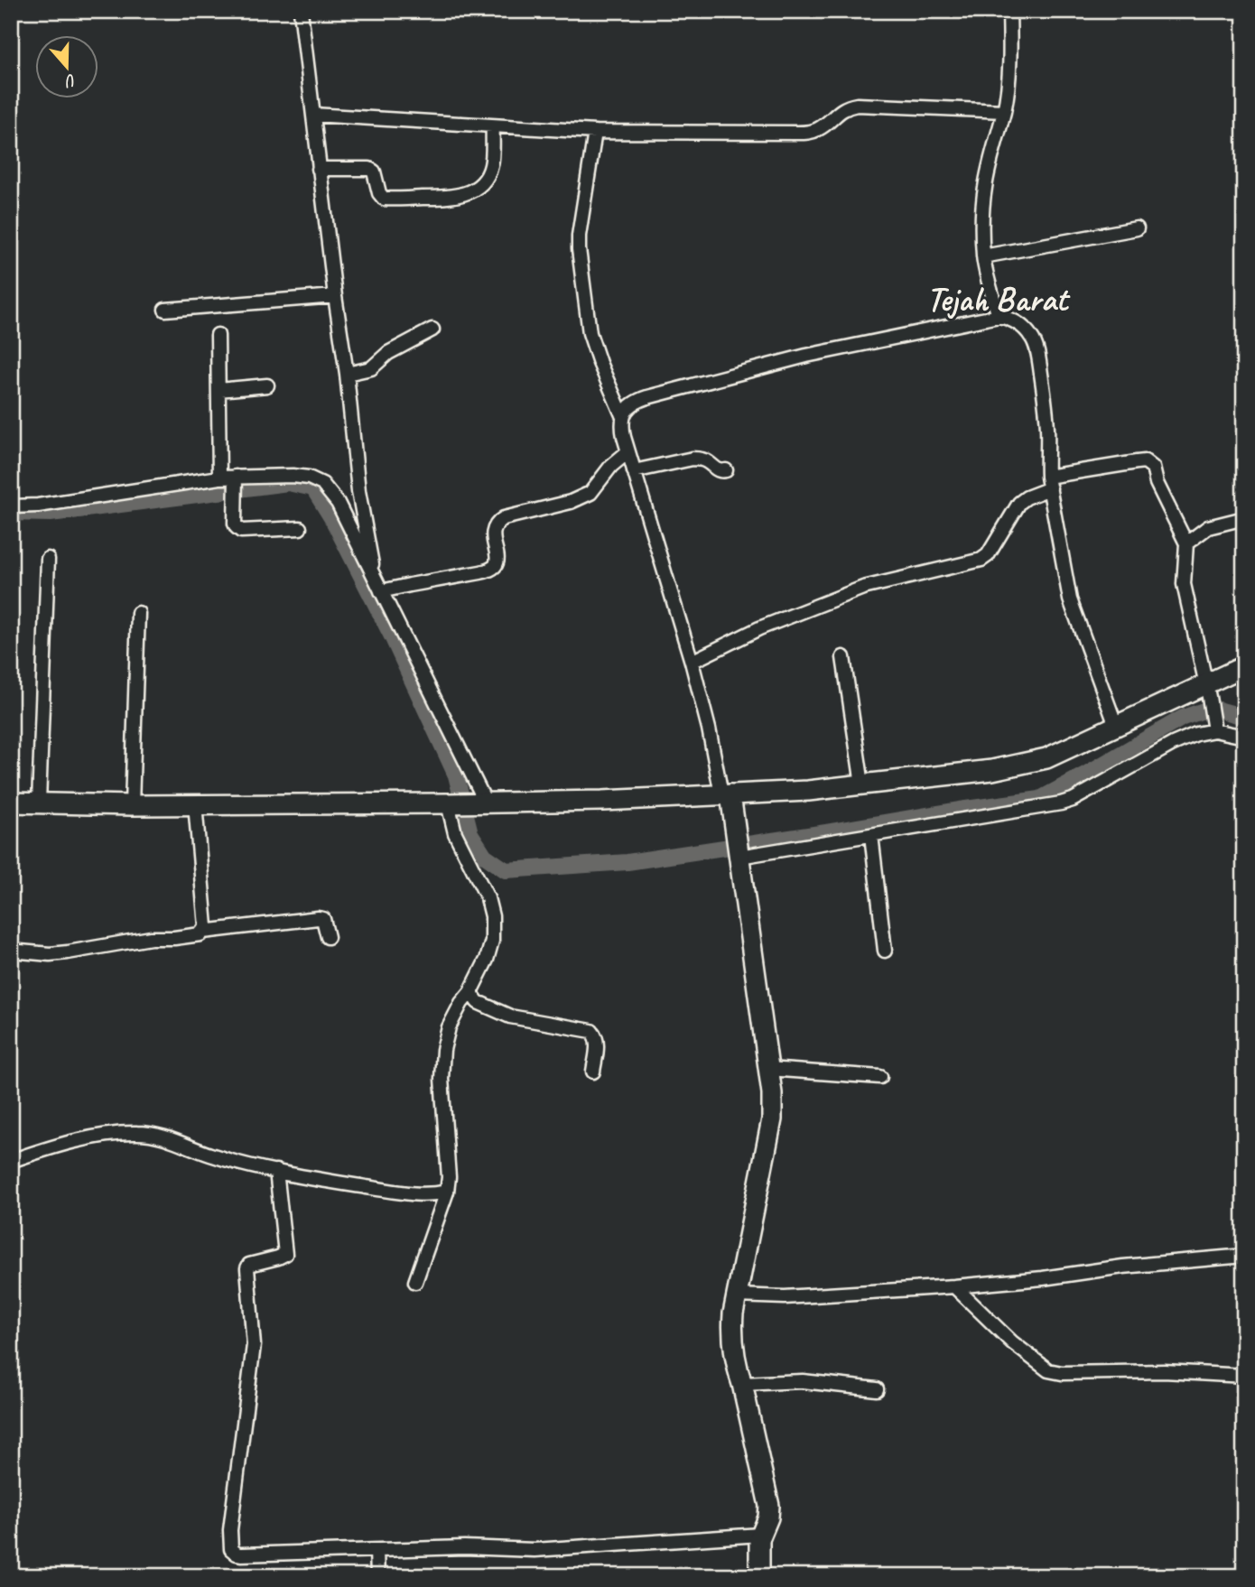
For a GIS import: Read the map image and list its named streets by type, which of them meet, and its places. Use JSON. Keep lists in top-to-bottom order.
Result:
{
  "districts": ["Tejah Barat"],
  "north": "bottom"
}
